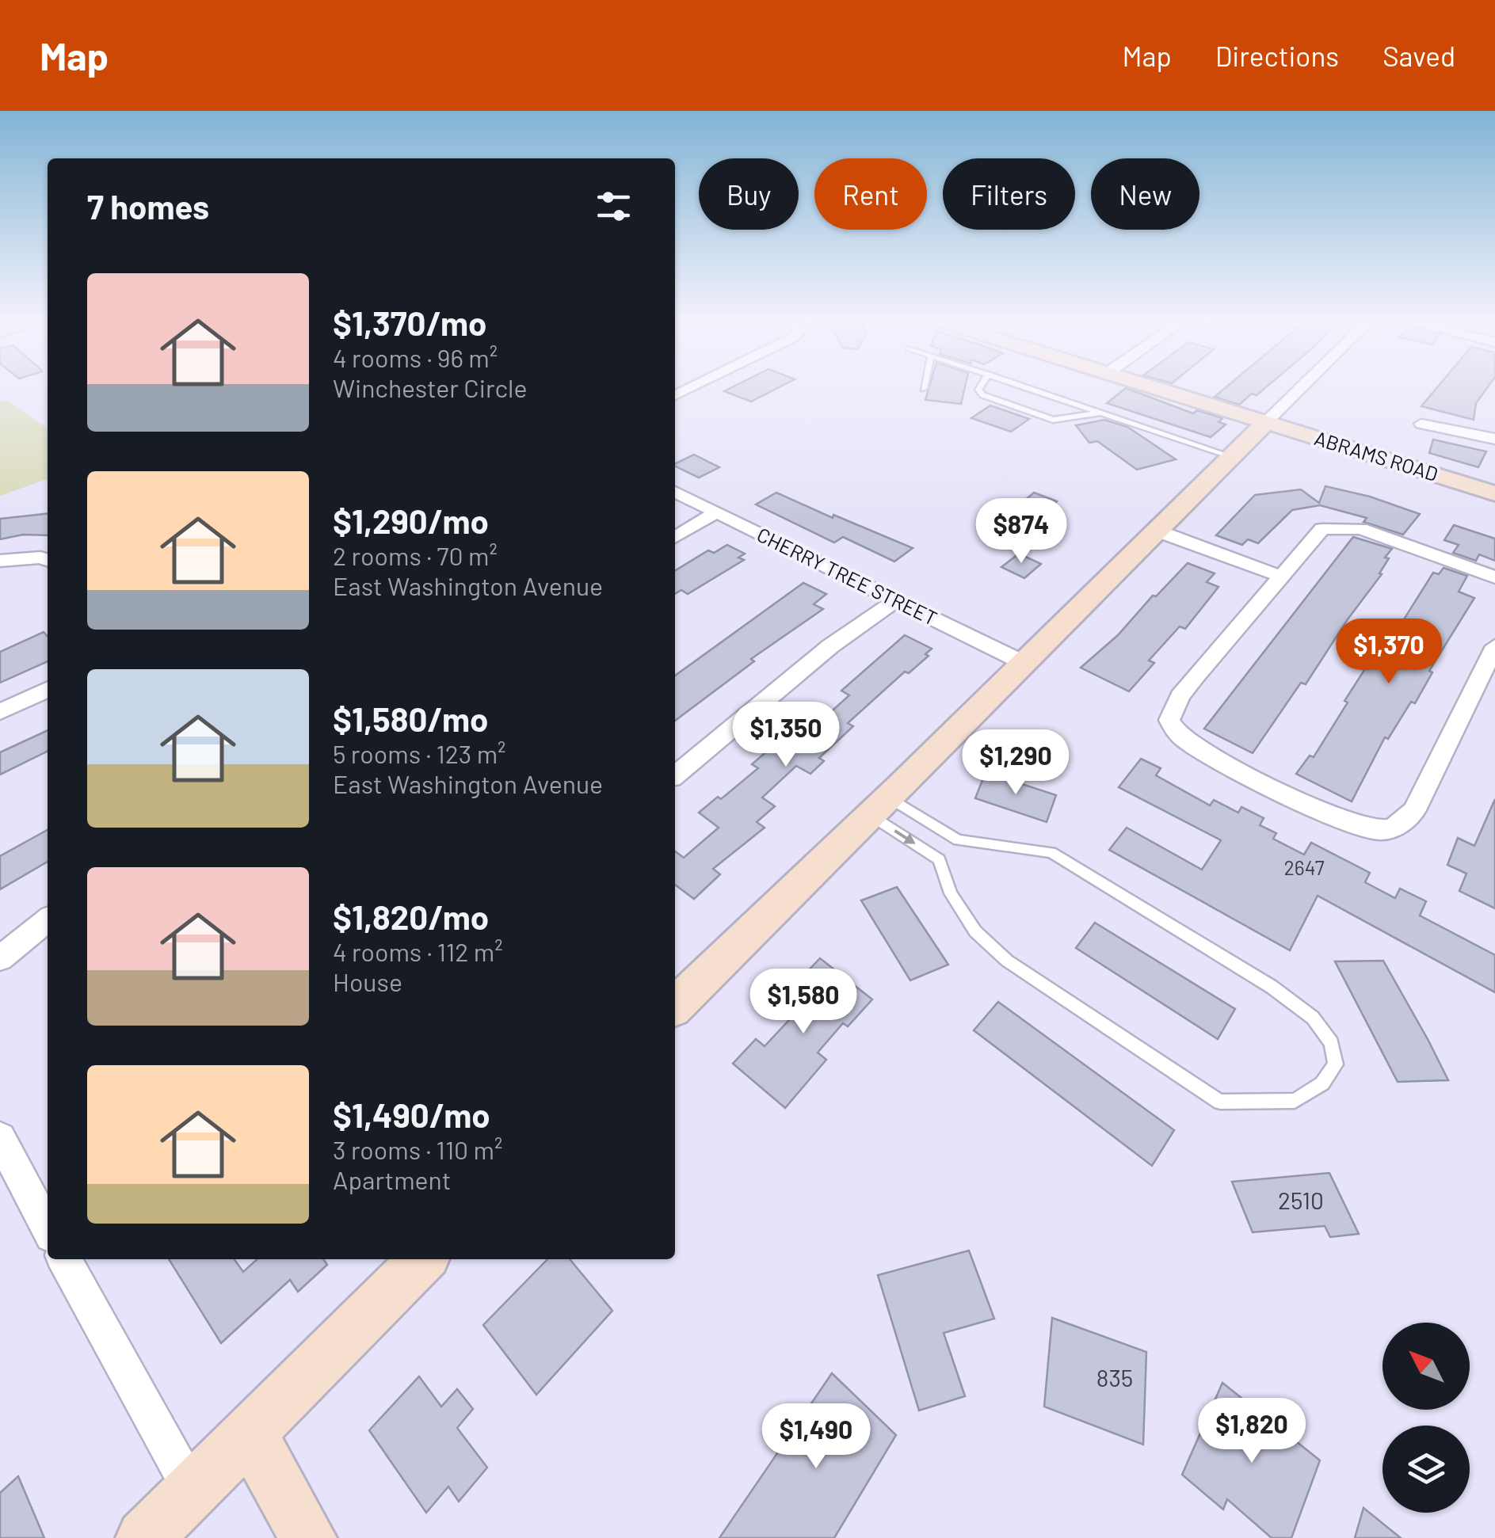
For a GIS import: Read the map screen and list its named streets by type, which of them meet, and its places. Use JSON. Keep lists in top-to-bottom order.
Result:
{
  "streets": {
    "street": ["ABRAMS ROAD", "CHERRY TREE STREET"]
  },
  "house_numbers": ["2647", "2510", "835"],
  "north": "top left",
  "page": {
    "header": "Map",
    "nav": ["Map", "Directions", "Saved"],
    "chip": [
      "Buy",
      "Rent",
      "Filters",
      "New"
    ],
    "heading": "7 homes",
    "list": [
      {
        "name": "$1,370/mo",
        "note": "4 rooms · 96 m² · Winchester Circle"
      },
      {
        "name": "$1,290/mo",
        "note": "2 rooms · 70 m² · East Washington Avenue"
      },
      {
        "name": "$1,580/mo",
        "note": "5 rooms · 123 m² · East Washington Avenue"
      },
      {
        "name": "$1,820/mo",
        "note": "4 rooms · 112 m² · House"
      },
      {
        "name": "$1,490/mo",
        "note": "3 rooms · 110 m² · Apartment"
      }
    ],
    "price": [
      "$874",
      "$1,370",
      "$1,350",
      "$1,290",
      "$1,580",
      "$1,820",
      "$1,490"
    ]
  }
}
